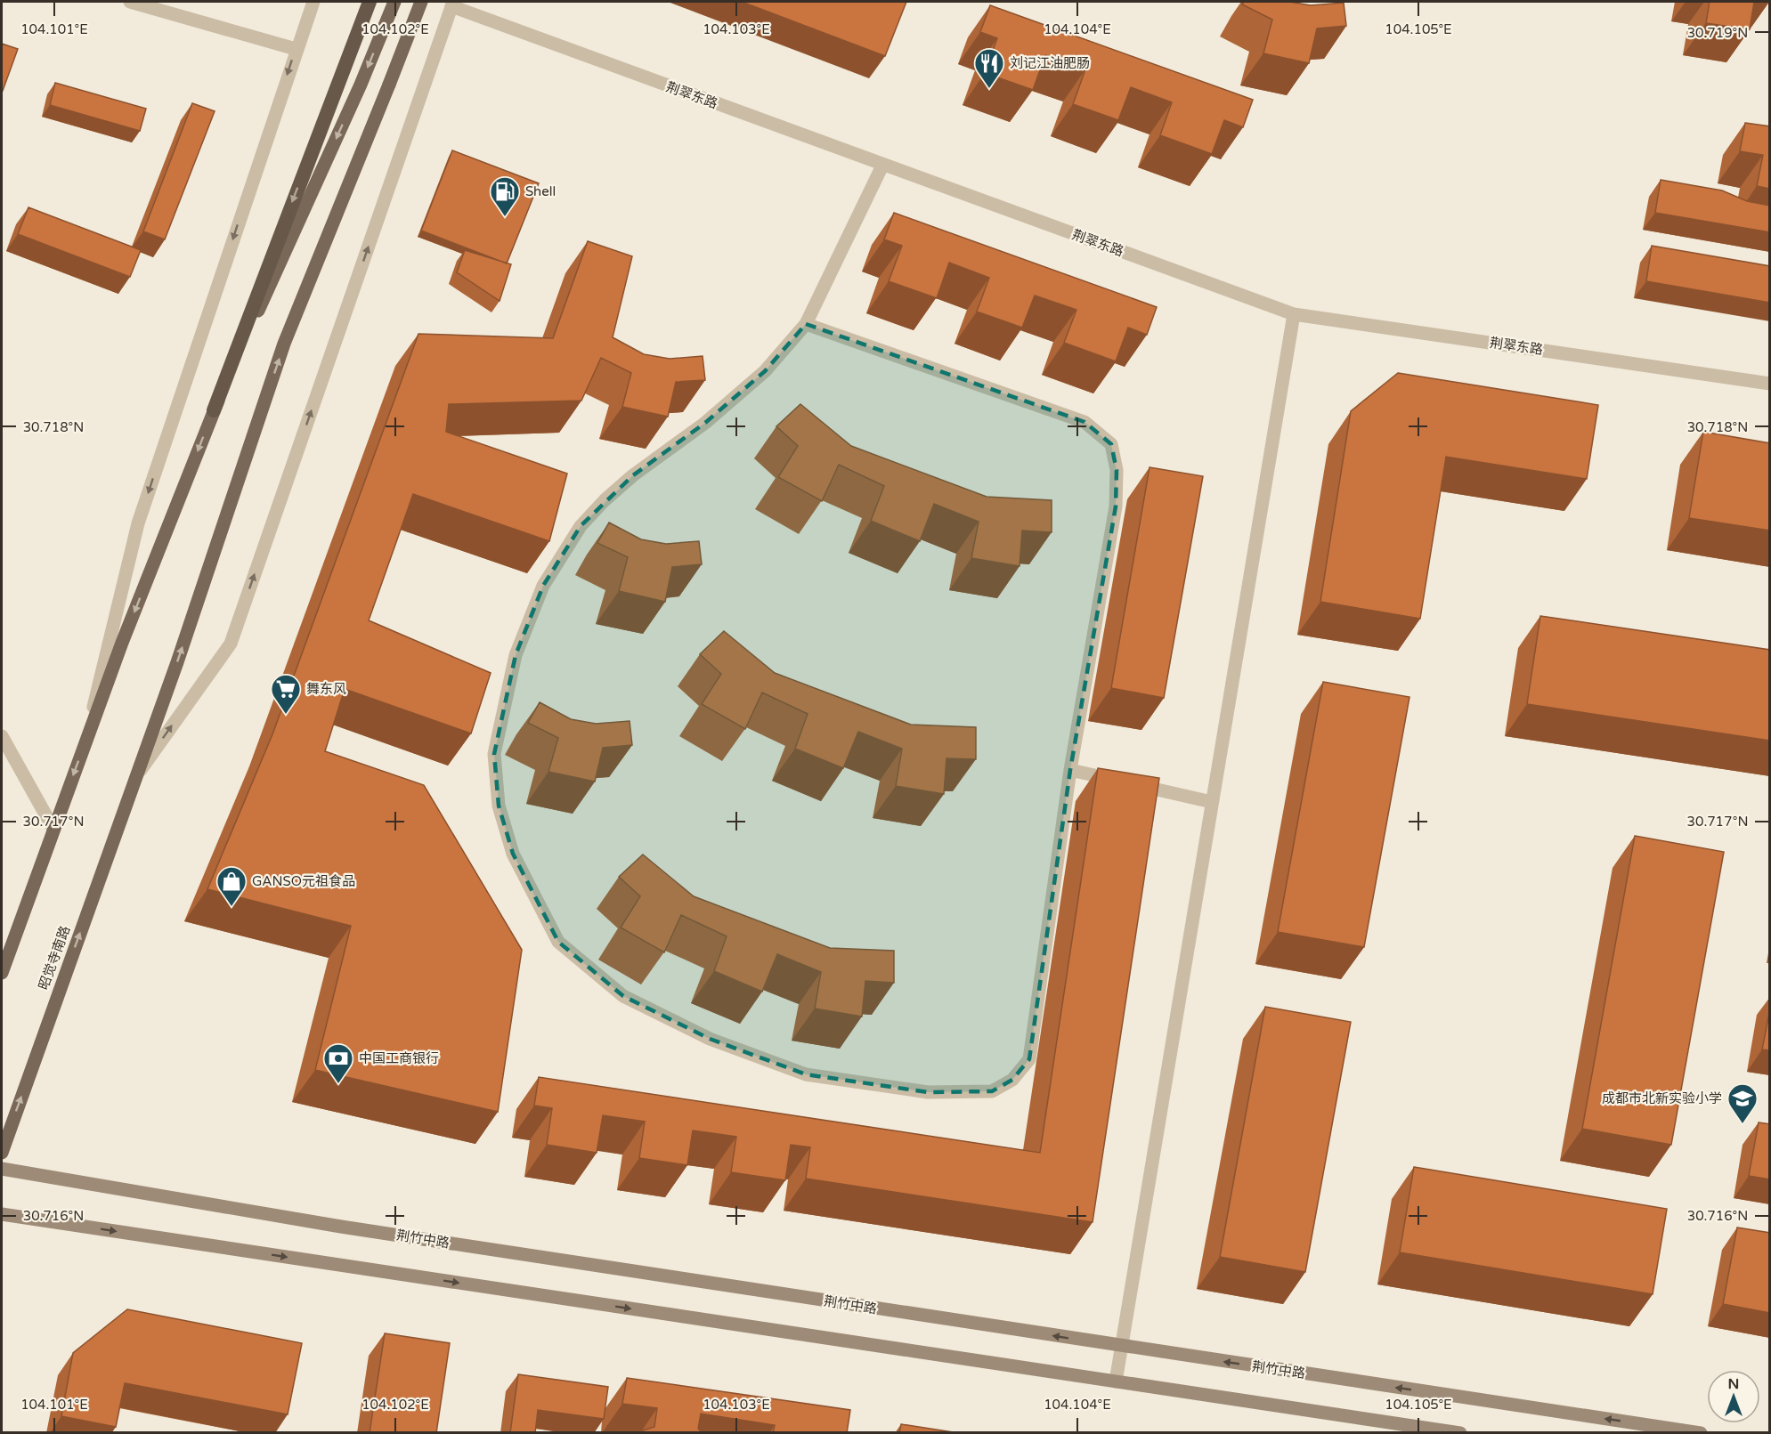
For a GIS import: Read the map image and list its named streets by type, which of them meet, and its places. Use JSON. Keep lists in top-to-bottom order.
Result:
{
  "streets": {
    "main road": ["昭觉寺南路", "荆竹中路"],
    "street": ["荆翠东路"]
  },
  "places": {
    "restaurant": ["刘记江油肥肠"],
    "fuel station": ["Shell"],
    "supermarket": ["舞东风"],
    "shop": ["GANSO元祖食品"],
    "bank": ["中国工商银行"],
    "school or university": ["成都市北新实验小学"]
  },
  "north": "top",
  "coordinates": [
    "104.101°E",
    "104.102°E",
    "104.103°E",
    "104.104°E",
    "104.105°E",
    "30.719°N",
    "30.718°N",
    "30.717°N",
    "30.716°N"
  ]
}
